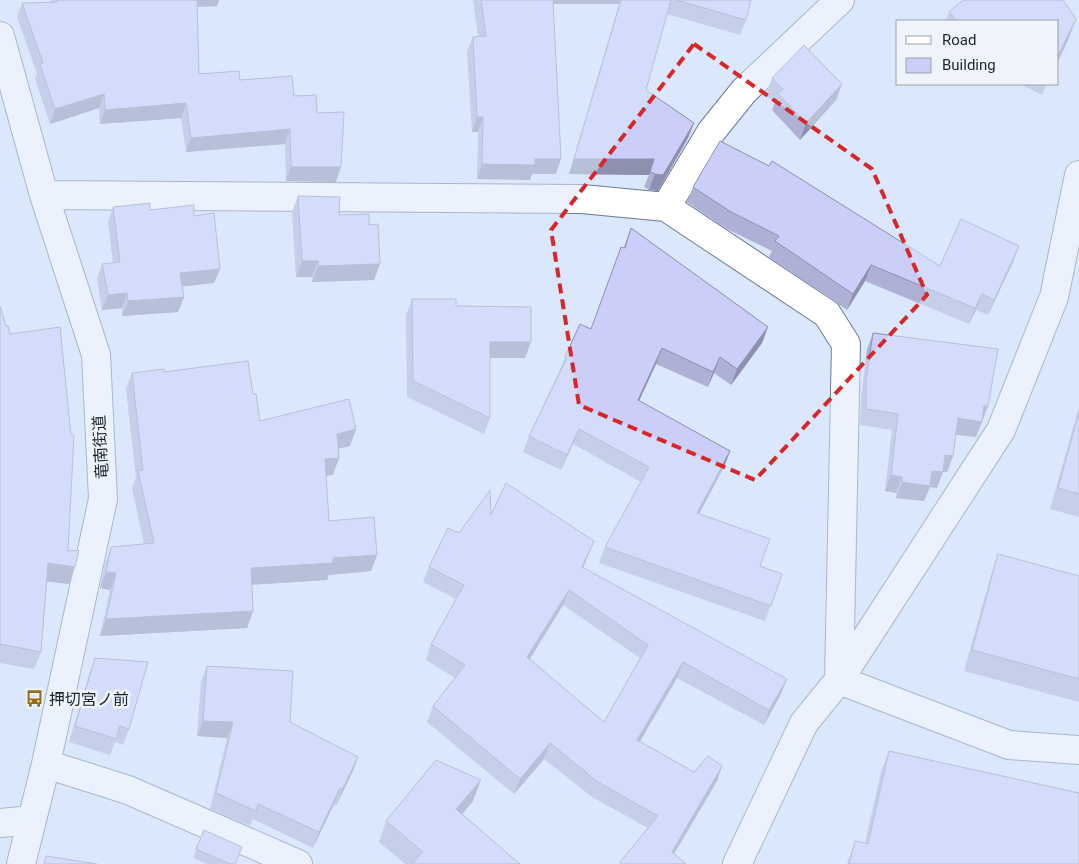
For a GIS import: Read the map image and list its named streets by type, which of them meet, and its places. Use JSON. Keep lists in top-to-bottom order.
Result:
{
  "streets": {
    "street": ["竜南街道"]
  },
  "places": {
    "bus stop": ["押切宮ノ前"]
  },
  "legend": ["Road", "Building"]
}
